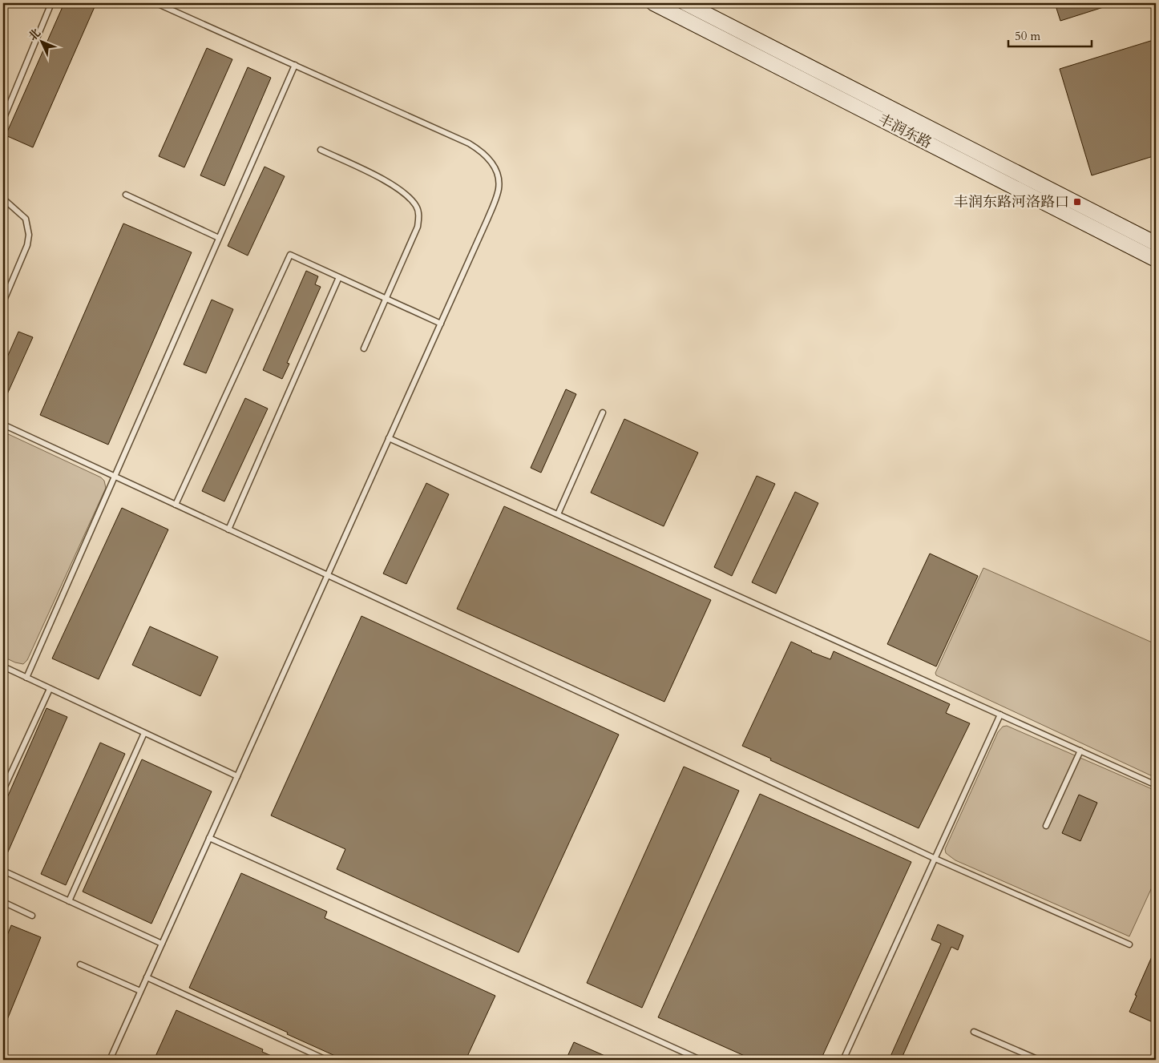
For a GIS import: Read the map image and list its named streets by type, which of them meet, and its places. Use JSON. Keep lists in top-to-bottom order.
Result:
{
  "streets": {
    "street": ["丰润东路"]
  },
  "places": {
    "transit": ["丰润东路河洛路口"]
  },
  "scale_bar": "50 m",
  "north": "top left"
}
